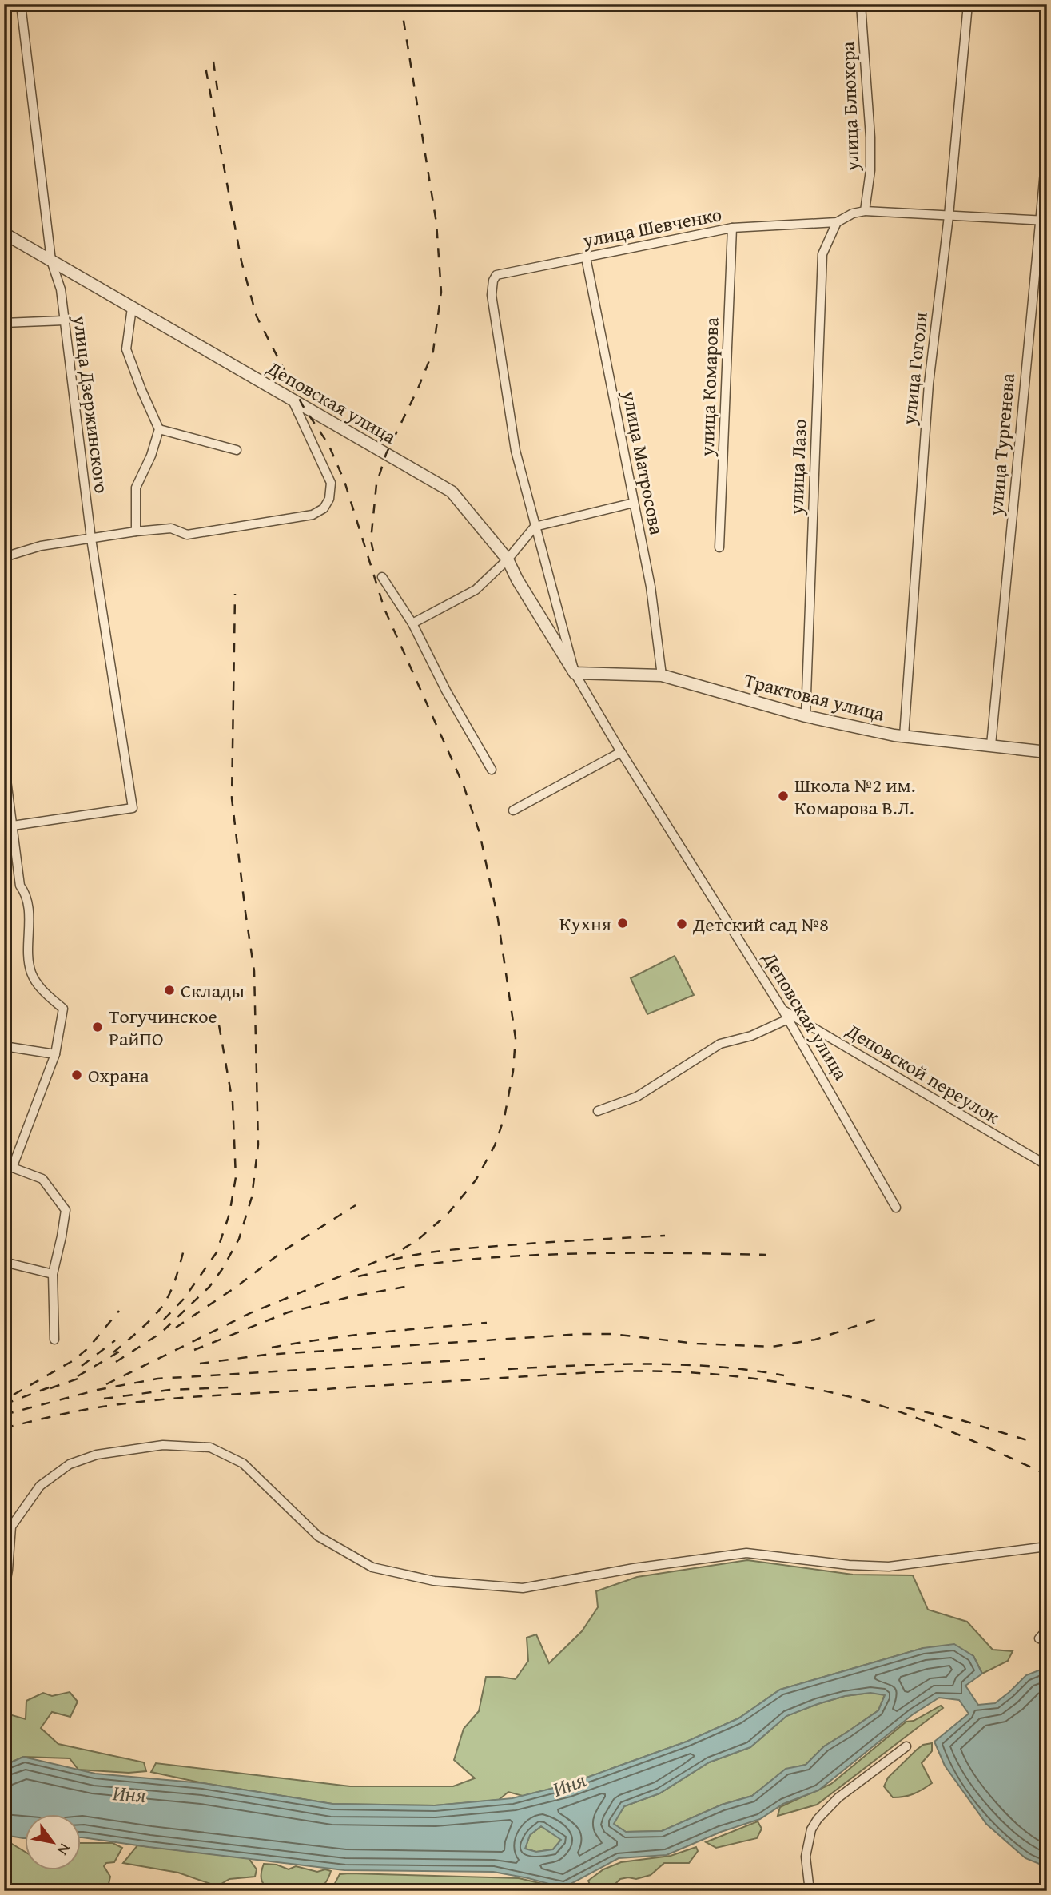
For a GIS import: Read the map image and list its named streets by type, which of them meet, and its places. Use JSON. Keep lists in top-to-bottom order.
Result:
{
  "streets": {
    "street": [
      "улица Блюхера",
      "улица Шевченко",
      "улица Гоголя",
      "улица Комарова",
      "Деповская улица",
      "улица Дзержинского",
      "улица Тургенева",
      "улица Матросова",
      "улица Лазо",
      "Трактовая улица",
      "Деповской переулок"
    ]
  },
  "crossings": [
    ["улица Шевченко", "улица Комарова"],
    ["улица Шевченко", "Деповская улица"],
    ["улица Шевченко", "улица Матросова"],
    ["улица Шевченко", "улица Лазо"],
    ["улица Гоголя", "Трактовая улица"],
    ["Деповская улица", "улица Дзержинского"],
    ["Деповская улица", "Трактовая улица"],
    ["Деповская улица", "Деповской переулок"],
    ["улица Тургенева", "Трактовая улица"],
    ["улица Матросова", "Трактовая улица"],
    ["улица Лазо", "Трактовая улица"]
  ],
  "water": ["Иня"],
  "places": [
    "Школа №2 им. Комарова В.Л.",
    "Кухня",
    "Детский сад №8",
    "Склады",
    "Тогучинское РайПО",
    "Охрана"
  ],
  "north": "bottom right"
}
